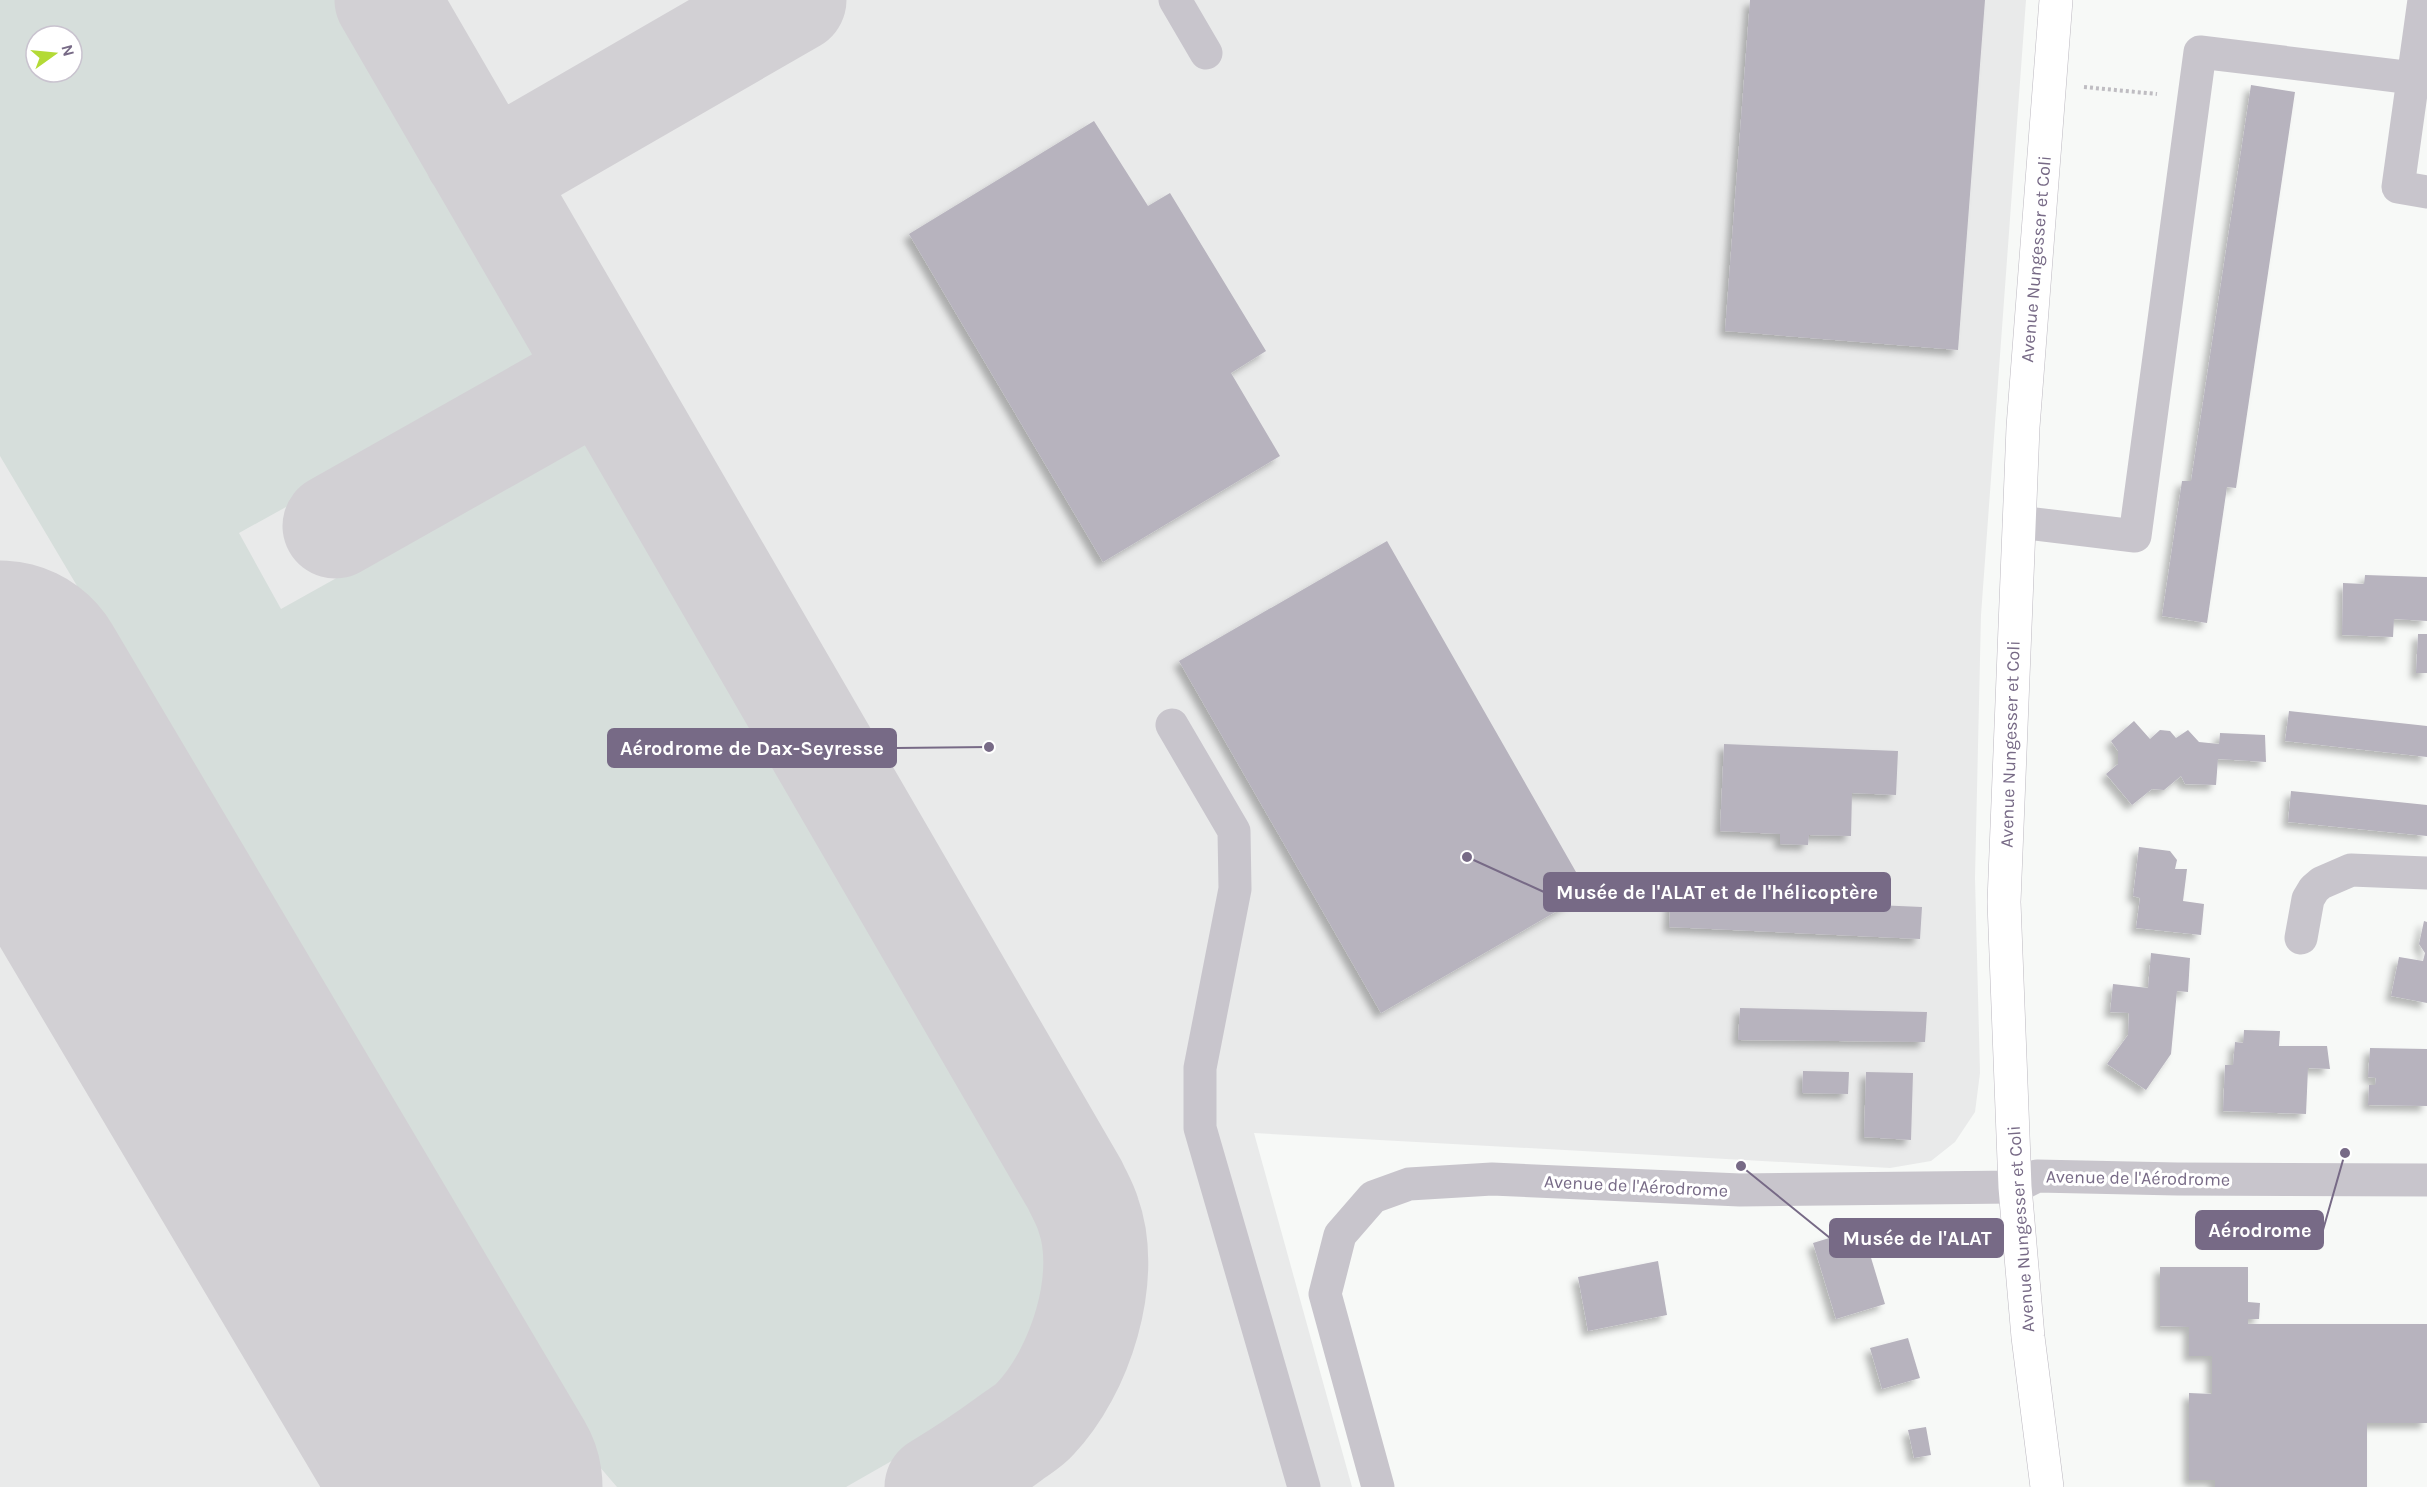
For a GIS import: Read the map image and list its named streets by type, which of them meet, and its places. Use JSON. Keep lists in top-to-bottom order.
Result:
{
  "streets": {
    "main road": ["Avenue Nungesser et Coli"],
    "street": ["Avenue de l'Aérodrome"]
  },
  "crossings": [
    ["Avenue Nungesser et Coli", "Avenue de l'Aérodrome"]
  ],
  "places": [
    "Aérodrome de Dax-Seyresse",
    "Musée de l'ALAT et de l'hélicoptère",
    "Aérodrome",
    "Musée de l'ALAT"
  ],
  "north": "right"
}
